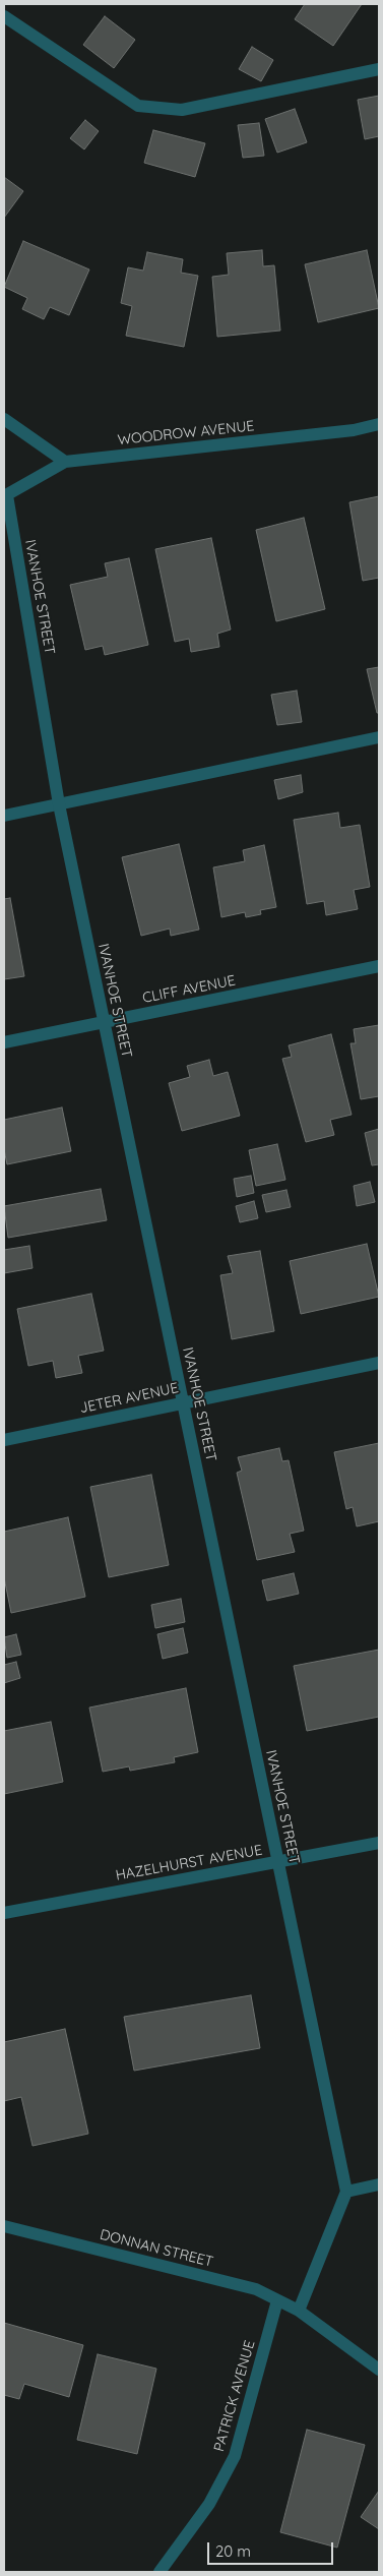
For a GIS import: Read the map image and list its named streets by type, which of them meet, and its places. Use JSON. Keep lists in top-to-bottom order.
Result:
{
  "streets": {
    "street": [
      "WOODROW AVENUE",
      "IVANHOE STREET",
      "CLIFF AVENUE",
      "JETER AVENUE",
      "HAZELHURST AVENUE",
      "DONNAN STREET",
      "PATRICK AVENUE"
    ]
  },
  "crossings": [
    ["WOODROW AVENUE", "IVANHOE STREET"],
    ["IVANHOE STREET", "CLIFF AVENUE"],
    ["IVANHOE STREET", "JETER AVENUE"],
    ["IVANHOE STREET", "HAZELHURST AVENUE"],
    ["DONNAN STREET", "PATRICK AVENUE"]
  ],
  "scale_bar": "20 m"
}
